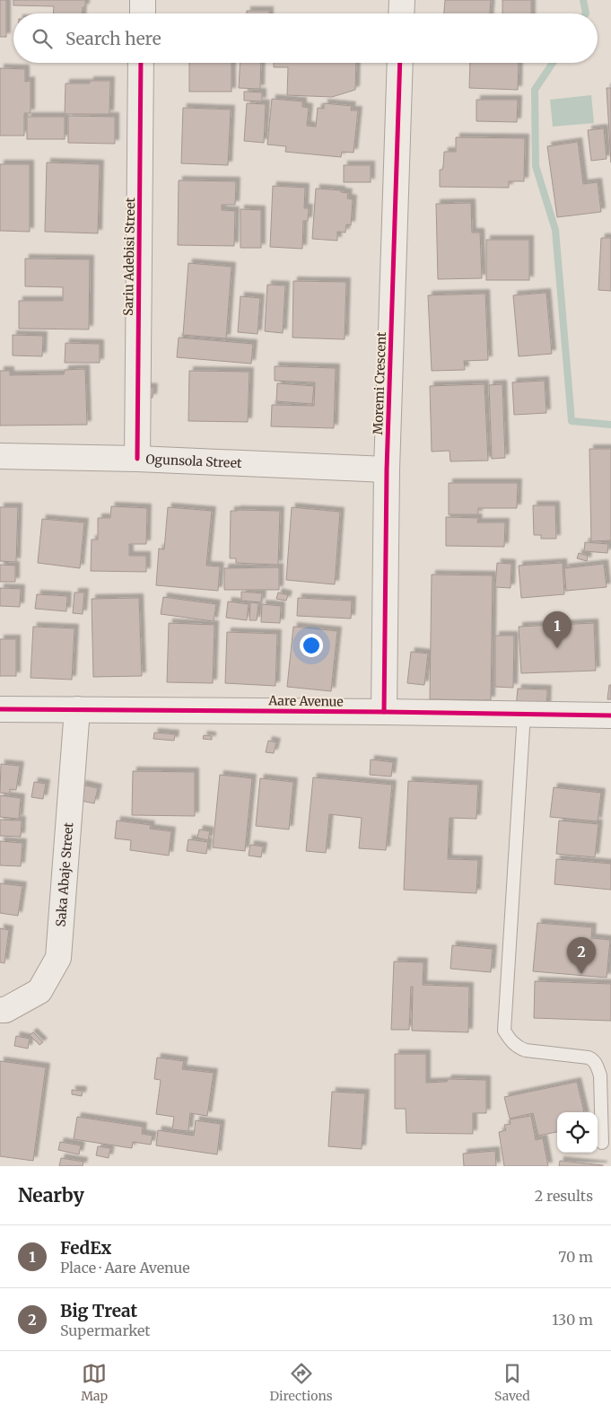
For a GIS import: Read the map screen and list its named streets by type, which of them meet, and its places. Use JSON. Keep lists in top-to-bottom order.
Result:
{
  "streets": {
    "street": [
      "Sariu Adebisi Street",
      "Moremi Crescent",
      "Ogunsola Street",
      "Aare Avenue",
      "Saka Abaje Street"
    ]
  },
  "crossings": [
    ["Sariu Adebisi Street", "Ogunsola Street"],
    ["Moremi Crescent", "Ogunsola Street"],
    ["Moremi Crescent", "Aare Avenue"],
    ["Aare Avenue", "Saka Abaje Street"]
  ],
  "page": {
    "search": "Search here",
    "pins": ["1", "2"],
    "heading": ["Nearby", "2 results"],
    "list": [
      {
        "mark": "1",
        "name": "FedEx",
        "note": "Place · Aare Avenue",
        "value": "70 m"
      },
      {
        "mark": "2",
        "name": "Big Treat",
        "note": "Supermarket",
        "value": "130 m"
      }
    ],
    "nav": ["Map", "Directions", "Saved"]
  }
}
